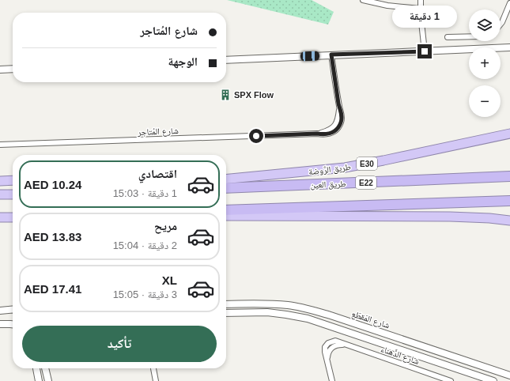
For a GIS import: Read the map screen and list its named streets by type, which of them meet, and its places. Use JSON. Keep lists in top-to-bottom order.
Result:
{
  "streets": {
    "highway": [
      "E30",
      "طريق الرَّوضة",
      "E22",
      "طريق العين"
    ],
    "street": ["شارع المُتاجر", "شارع المَقطَع", "شارع الدَّهناء"]
  },
  "places": {
    "building": ["SPX Flow"]
  },
  "page": {
    "bubble": "1 دقيقة",
    "map_buttons": ["+", "−"],
    "banner": ["شارع المُتاجر", "الوجهة"],
    "list": [
      {
        "name": "اقتصادي",
        "note": "1 دقيقة · 15:03",
        "value": "AED 10.24"
      },
      {
        "name": "مريح",
        "note": "2 دقيقة · 15:04",
        "value": "AED 13.83"
      },
      {
        "name": "XL",
        "note": "3 دقيقة · 15:05",
        "value": "AED 17.41"
      }
    ],
    "buttons": "تأكيد"
  }
}
